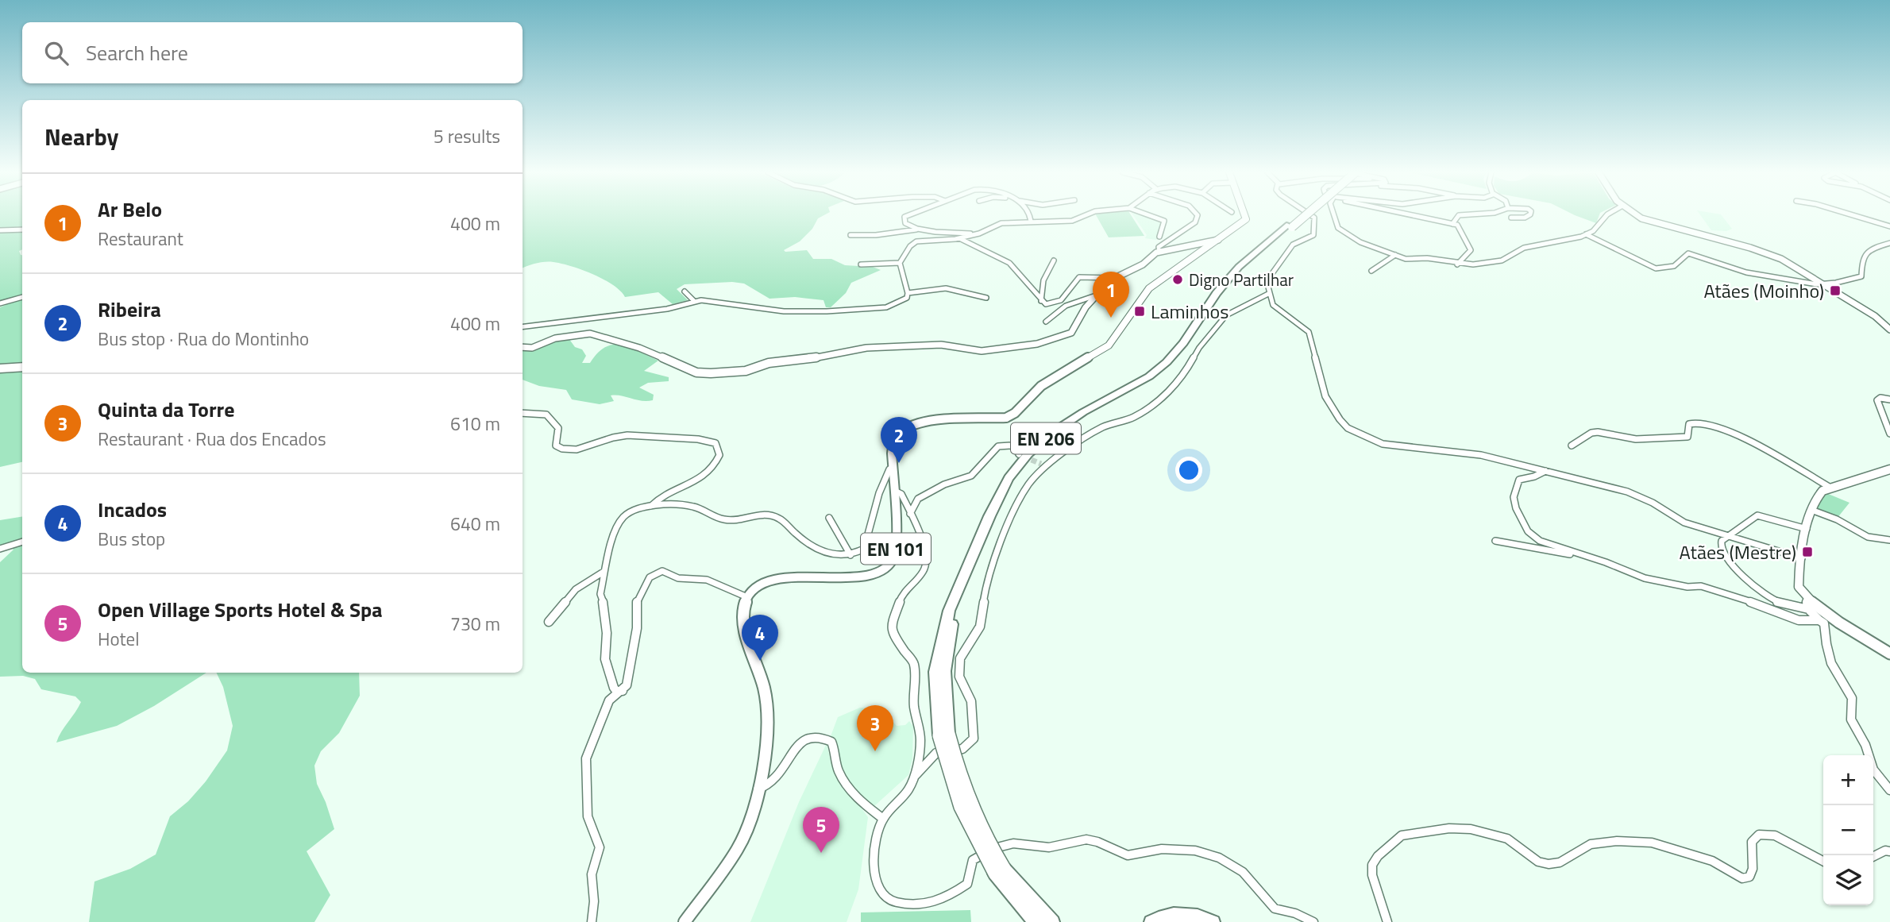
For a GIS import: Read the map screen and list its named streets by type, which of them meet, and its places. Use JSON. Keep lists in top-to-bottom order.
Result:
{
  "streets": {
    "highway": ["EN 206"],
    "main road": ["EN 101"]
  },
  "places": {
    "other": ["Digno Partilhar"],
    "transit": ["Atães (Moinho)", "Laminhos", "Atães (Mestre)"]
  },
  "page": {
    "search": "Search here",
    "heading": ["Nearby", "5 results"],
    "list": [
      {
        "mark": "1",
        "name": "Ar Belo",
        "note": "Restaurant",
        "value": "400 m"
      },
      {
        "mark": "2",
        "name": "Ribeira",
        "note": "Bus stop · Rua do Montinho",
        "value": "400 m"
      },
      {
        "mark": "3",
        "name": "Quinta da Torre",
        "note": "Restaurant · Rua dos Encados",
        "value": "610 m"
      },
      {
        "mark": "4",
        "name": "Incados",
        "note": "Bus stop",
        "value": "640 m"
      },
      {
        "mark": "5",
        "name": "Open Village Sports Hotel & Spa",
        "note": "Hotel",
        "value": "730 m"
      }
    ],
    "pins": [
      "1",
      "2",
      "4",
      "3",
      "5"
    ],
    "map_buttons": ["+", "−"]
  }
}
